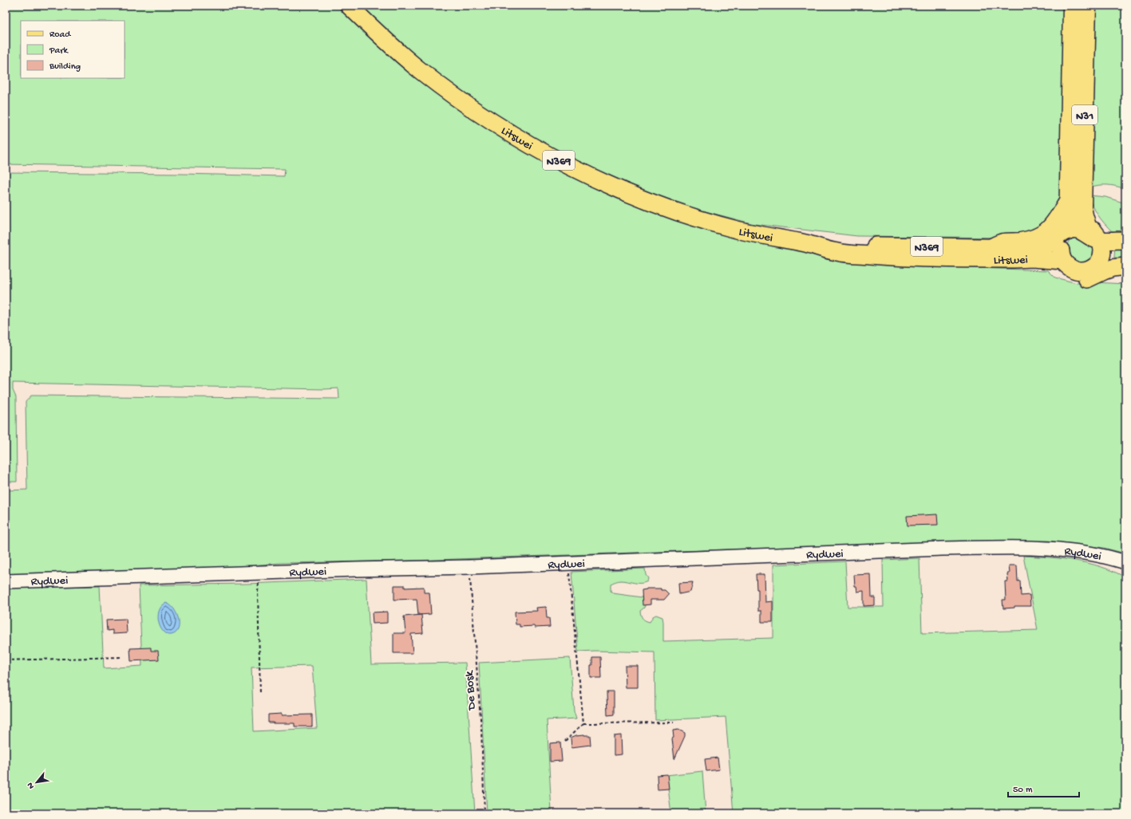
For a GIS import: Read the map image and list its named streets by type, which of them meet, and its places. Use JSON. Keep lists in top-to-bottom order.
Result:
{
  "streets": {
    "highway": ["N31"],
    "main road": ["Litswei", "N369"],
    "street": ["Rydwei"],
    "path": ["De Bosk"]
  },
  "crossings": [
    ["N31", "Litswei"],
    ["Rydwei", "De Bosk"]
  ],
  "legend": ["Road", "Park", "Building"],
  "scale_bar": "50 m",
  "north": "bottom left"
}
